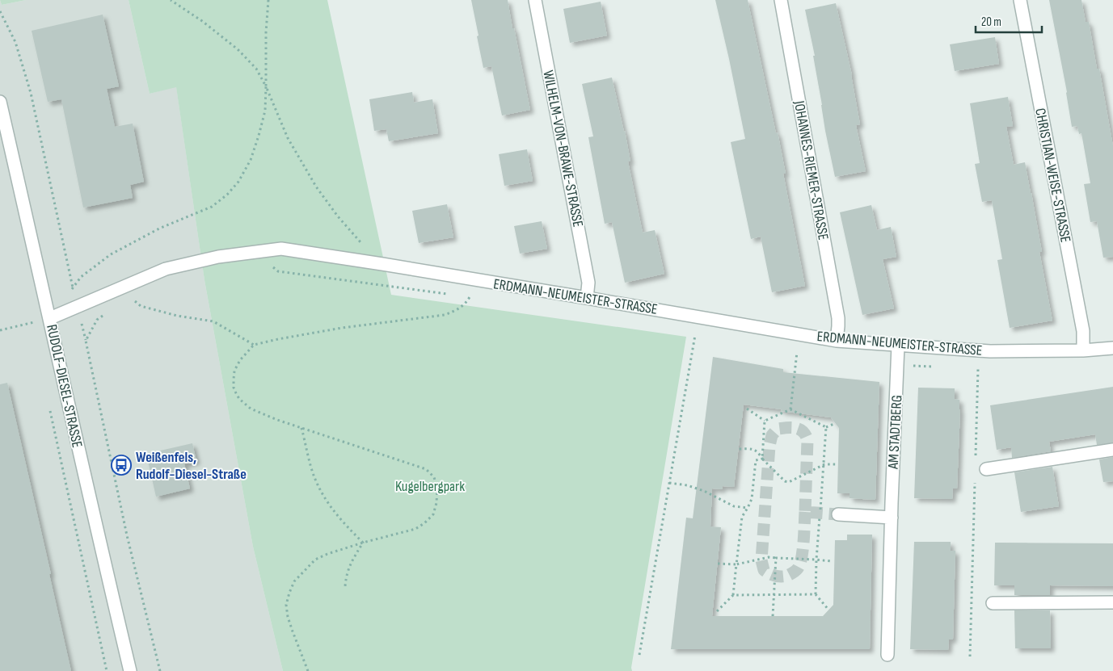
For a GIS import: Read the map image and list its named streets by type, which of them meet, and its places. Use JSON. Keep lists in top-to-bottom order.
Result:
{
  "streets": {
    "street": [
      "WILHELM-VON-BRAWE-STRASSE",
      "JOHANNES-RIEMER-STRASSE",
      "CHRISTIAN-WEISE-STRASSE",
      "ERDMANN-NEUMEISTER-STRASSE",
      "RUDOLF-DIESEL-STRASSE",
      "AM STADTBERG"
    ]
  },
  "crossings": [
    ["WILHELM-VON-BRAWE-STRASSE", "ERDMANN-NEUMEISTER-STRASSE"],
    ["JOHANNES-RIEMER-STRASSE", "ERDMANN-NEUMEISTER-STRASSE"],
    ["CHRISTIAN-WEISE-STRASSE", "ERDMANN-NEUMEISTER-STRASSE"],
    ["ERDMANN-NEUMEISTER-STRASSE", "RUDOLF-DIESEL-STRASSE"],
    ["ERDMANN-NEUMEISTER-STRASSE", "AM STADTBERG"]
  ],
  "parks": ["Kugelbergpark"],
  "places": {
    "bus stop": ["Weißenfels, Rudolf-Diesel-Straße"]
  },
  "scale_bar": "20 m"
}
